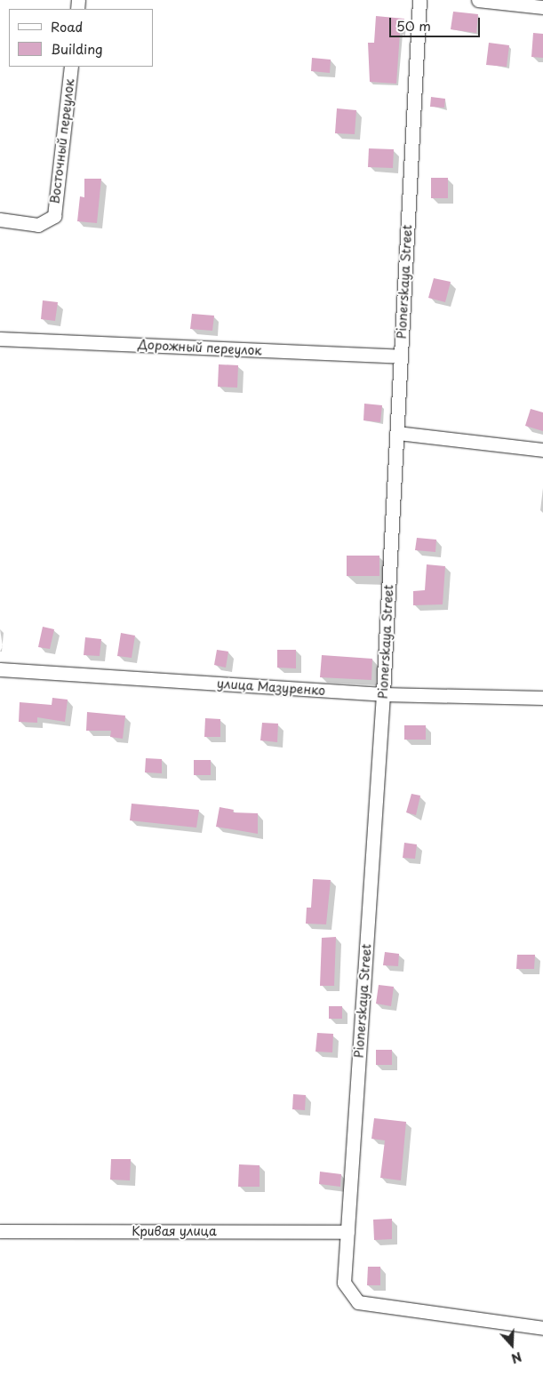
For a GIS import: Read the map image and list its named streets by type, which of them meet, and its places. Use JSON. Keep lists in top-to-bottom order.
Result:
{
  "streets": {
    "street": [
      "Восточный переулок",
      "Pionerskaya Street",
      "Дорожный переулок",
      "улица Мазуренко",
      "Кривая улица"
    ]
  },
  "crossings": [
    ["Pionerskaya Street", "Дорожный переулок"],
    ["Pionerskaya Street", "улица Мазуренко"],
    ["Pionerskaya Street", "Кривая улица"]
  ],
  "legend": ["Road", "Building"],
  "scale_bar": "50 m",
  "north": "bottom"
}
